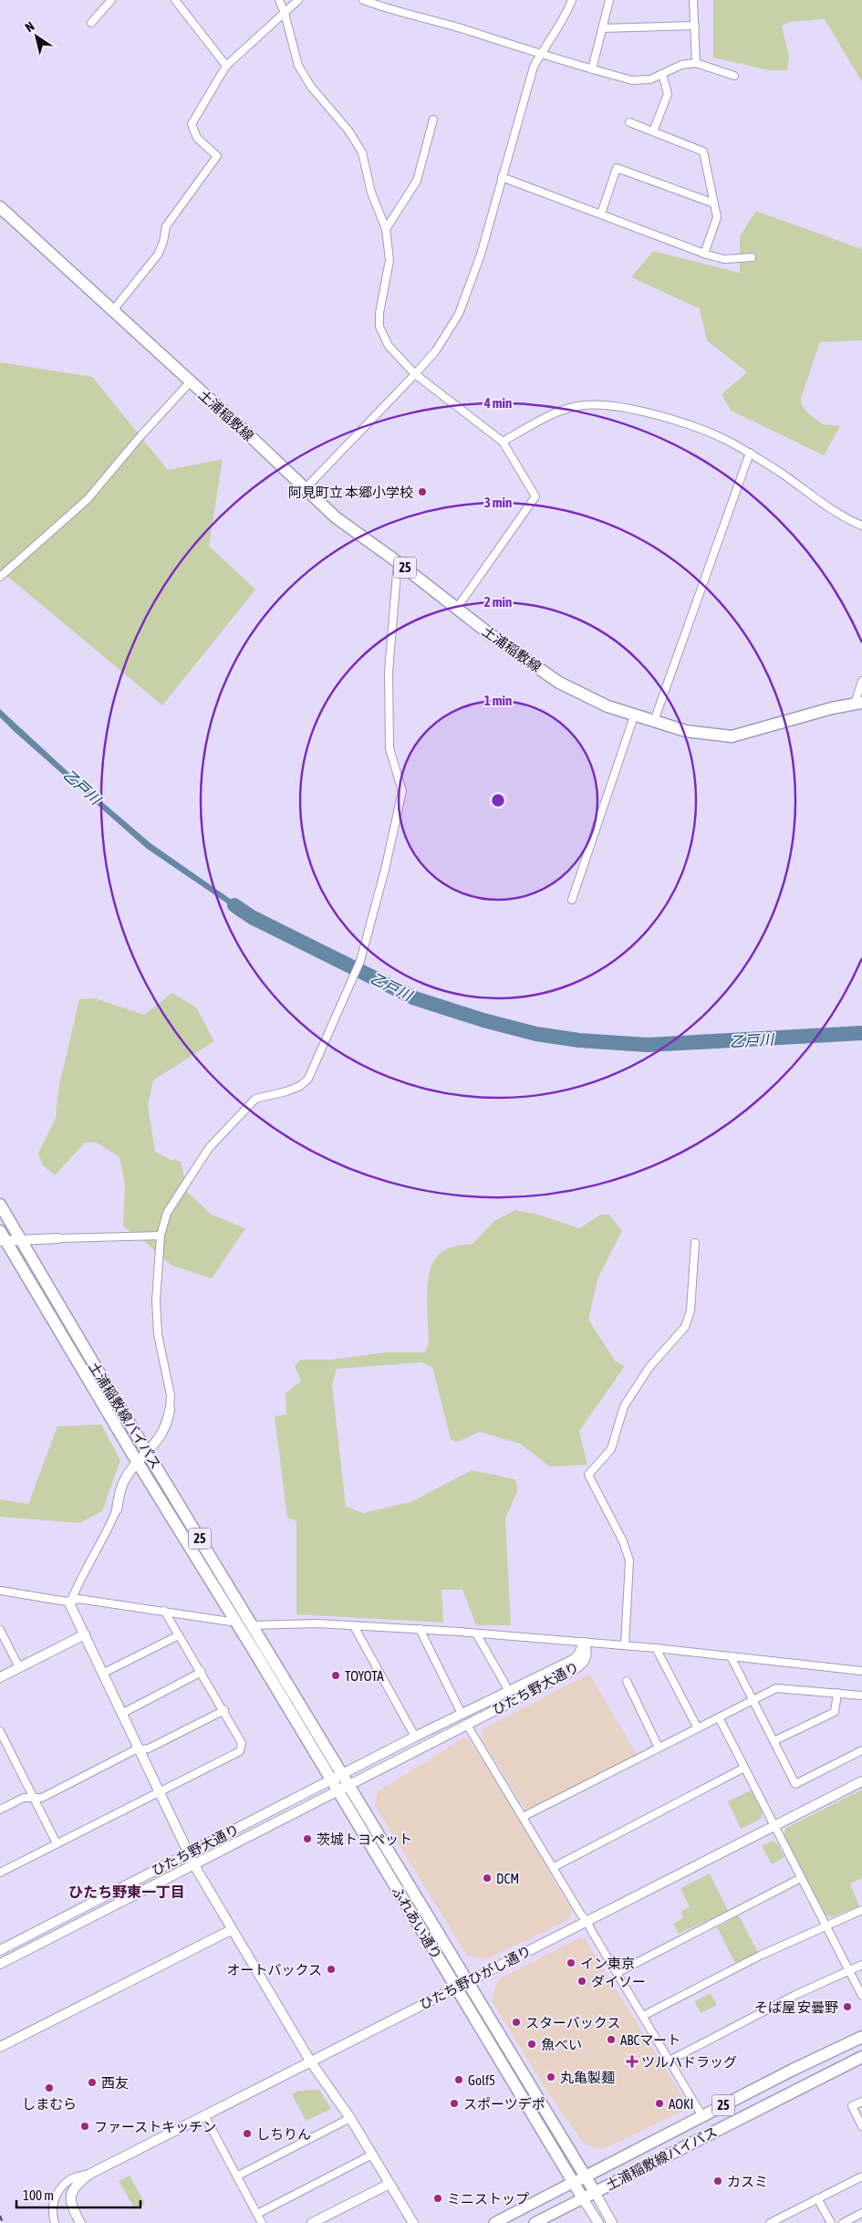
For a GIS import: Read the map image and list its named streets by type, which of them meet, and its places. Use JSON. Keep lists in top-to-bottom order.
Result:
{
  "streets": {
    "main road": [
      "土浦稲敷線",
      "25",
      "土浦稲敷線バイパス",
      "ふれあい通り"
    ],
    "street": ["ひたち野大通り", "ひたち野ひがし通り"]
  },
  "crossings": [
    ["土浦稲敷線バイパス", "ふれあい通り"],
    ["ひたち野大通り", "ふれあい通り"],
    ["ふれあい通り", "ひたち野ひがし通り"]
  ],
  "districts": ["ひたち野東一丁目"],
  "water": ["乙戸川"],
  "places": {
    "other": [
      "阿見町立 本郷小学校",
      "TOYOTA",
      "茨城トヨペット",
      "DCM",
      "イン東京",
      "オートバックス",
      "ダイソー",
      "そば屋 安曇野",
      "スターバックス",
      "ABCマート",
      "魚べい",
      "丸亀製麺",
      "Golf5",
      "西友",
      "しまむら",
      "スポーツデポ",
      "AOKI",
      "ファーストキッチン",
      "しちりん",
      "カスミ",
      "ミニストップ"
    ],
    "health": ["ツルハドラッグ"]
  },
  "scale_bar": "100 m",
  "north": "top left",
  "rings": [
    "4 min",
    "3 min",
    "2 min",
    "1 min"
  ]
}
